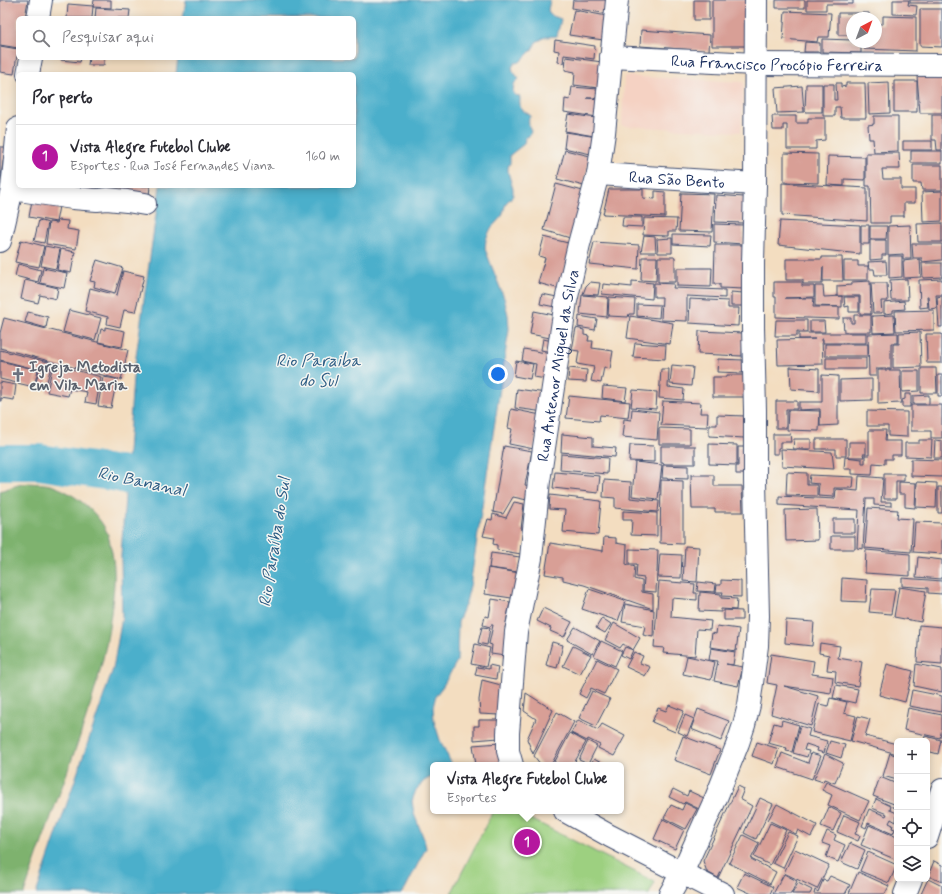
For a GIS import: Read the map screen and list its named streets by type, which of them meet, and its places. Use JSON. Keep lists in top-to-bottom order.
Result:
{
  "streets": {
    "street": ["Rua Francisco Procópio Ferreira", "Rua São Bento", "Rua Antenor Miguel da Silva"]
  },
  "crossings": [
    ["Rua Francisco Procópio Ferreira", "Rua Antenor Miguel da Silva"],
    ["Rua São Bento", "Rua Antenor Miguel da Silva"]
  ],
  "water": ["Rio Paraiba do Sul", "Rio Bananal", "Rio Paraíba do Sul"],
  "places": {
    "church": ["Igreja Metodista em Vila Maria"]
  },
  "north": "top right",
  "page": {
    "search": "Pesquisar aqui",
    "heading": "Por perto",
    "list": [
      {
        "mark": "1",
        "name": "Vista Alegre Futebol Clube",
        "note": "Esportes · Rua José Fernandes Viana",
        "value": "160 m"
      }
    ],
    "map_buttons": ["+", "−"],
    "popup": ["Vista Alegre Futebol Clube", "Esportes"],
    "pins": "1"
  }
}
